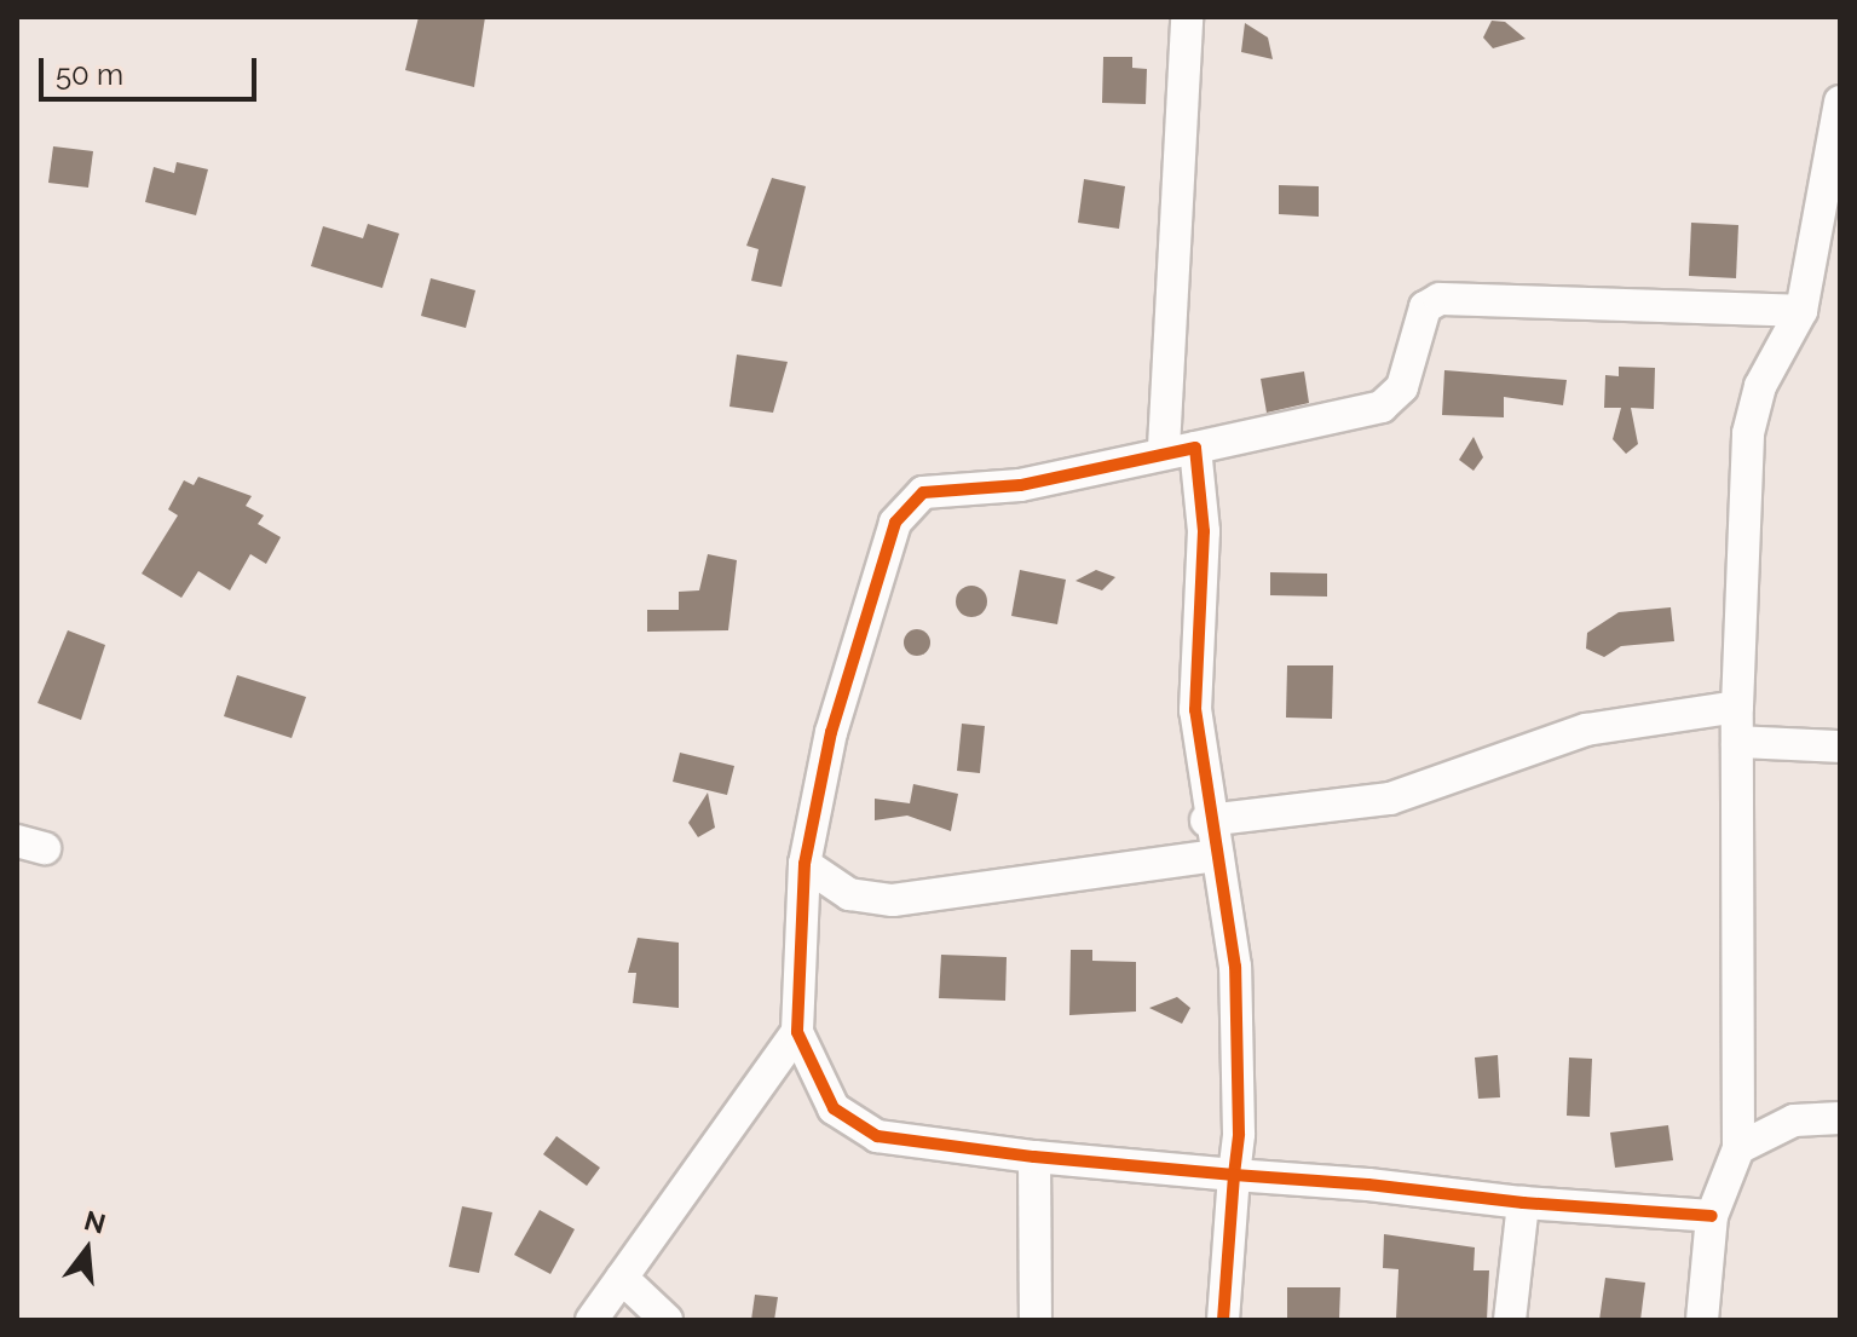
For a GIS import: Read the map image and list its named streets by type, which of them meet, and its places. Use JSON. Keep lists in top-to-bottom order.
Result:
{
  "scale_bar": "50 m",
  "north": "top"
}
